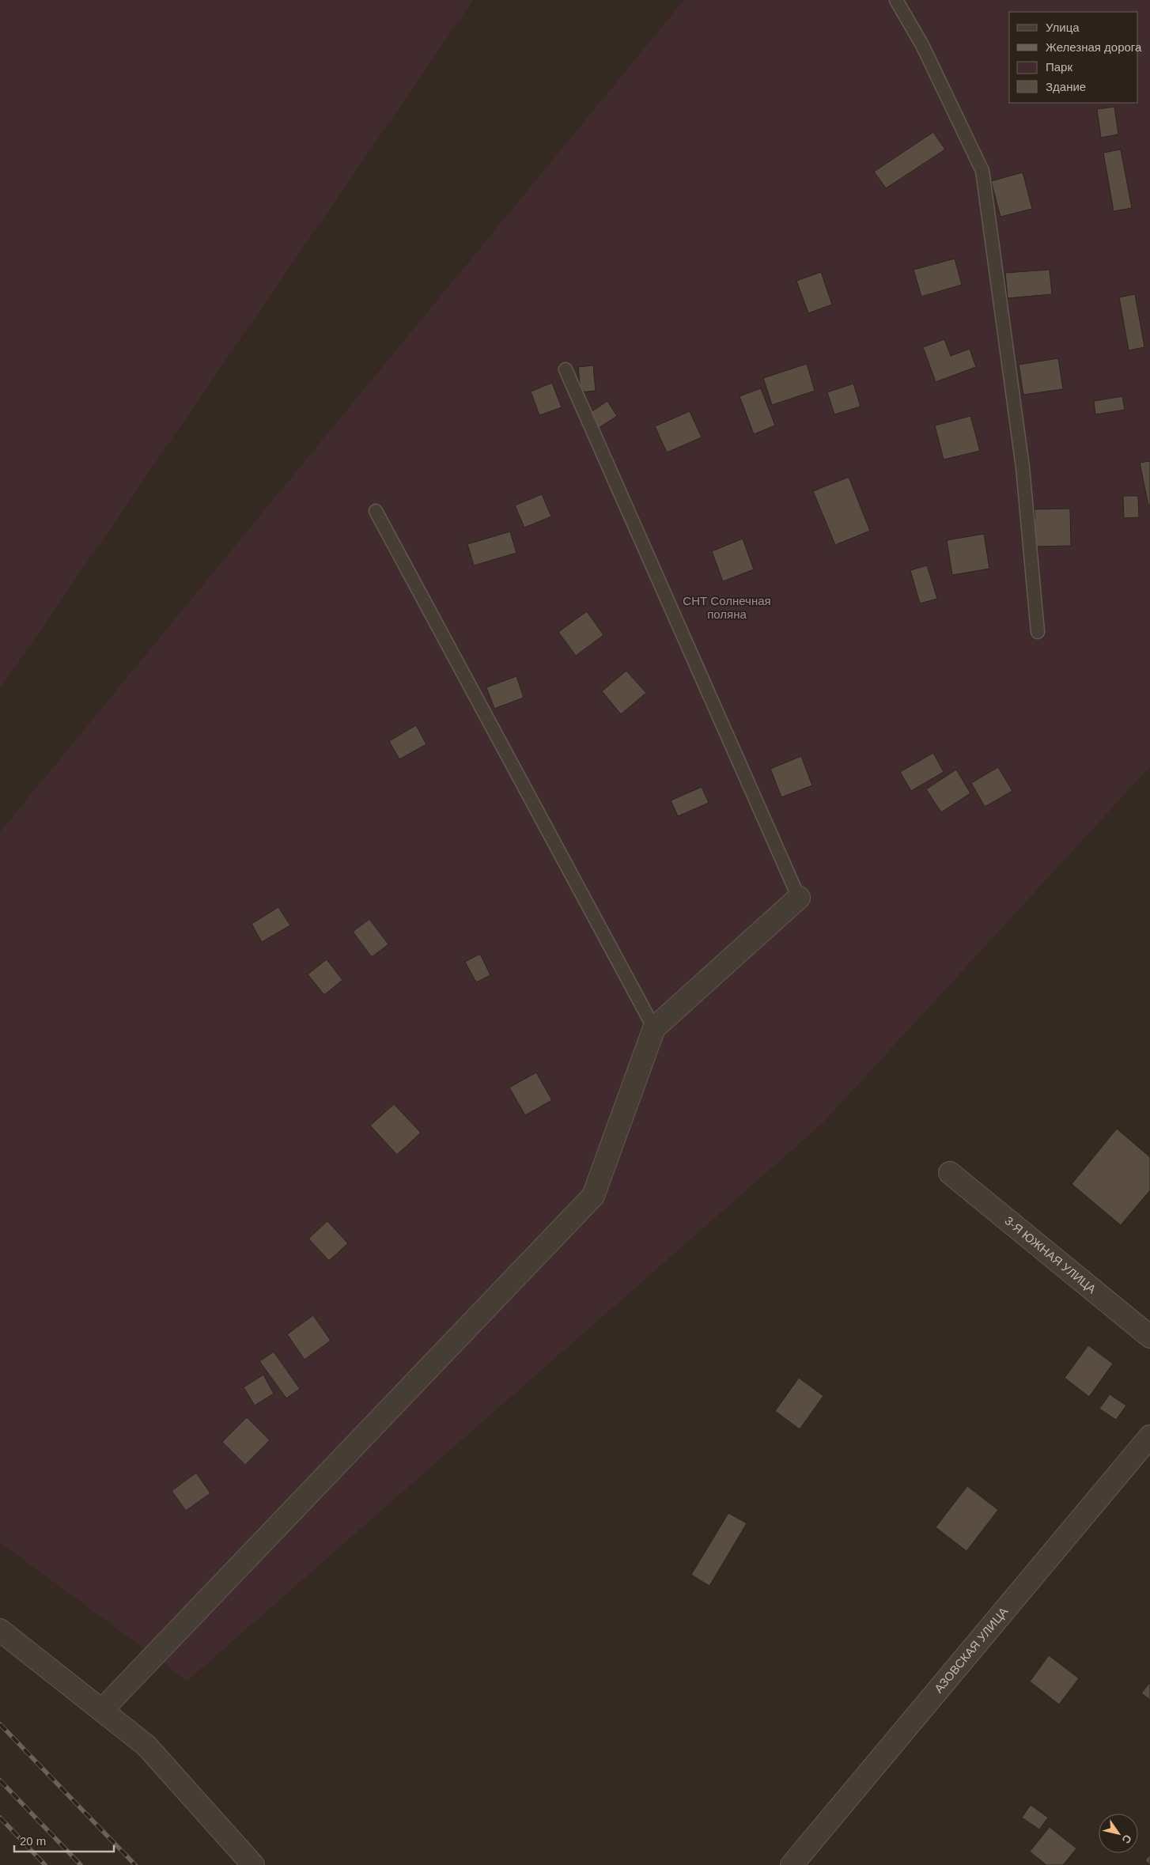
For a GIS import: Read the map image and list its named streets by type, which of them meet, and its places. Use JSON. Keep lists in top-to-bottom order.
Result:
{
  "streets": {
    "street": ["3-Я ЮЖНАЯ УЛИЦА", "АЗОВСКАЯ УЛИЦА"]
  },
  "parks": ["СНТ Солнечная поляна"],
  "legend": [
    "Улица",
    "Железная дорога",
    "Парк",
    "Здание"
  ],
  "scale_bar": "20 m",
  "north": "bottom right"
}
